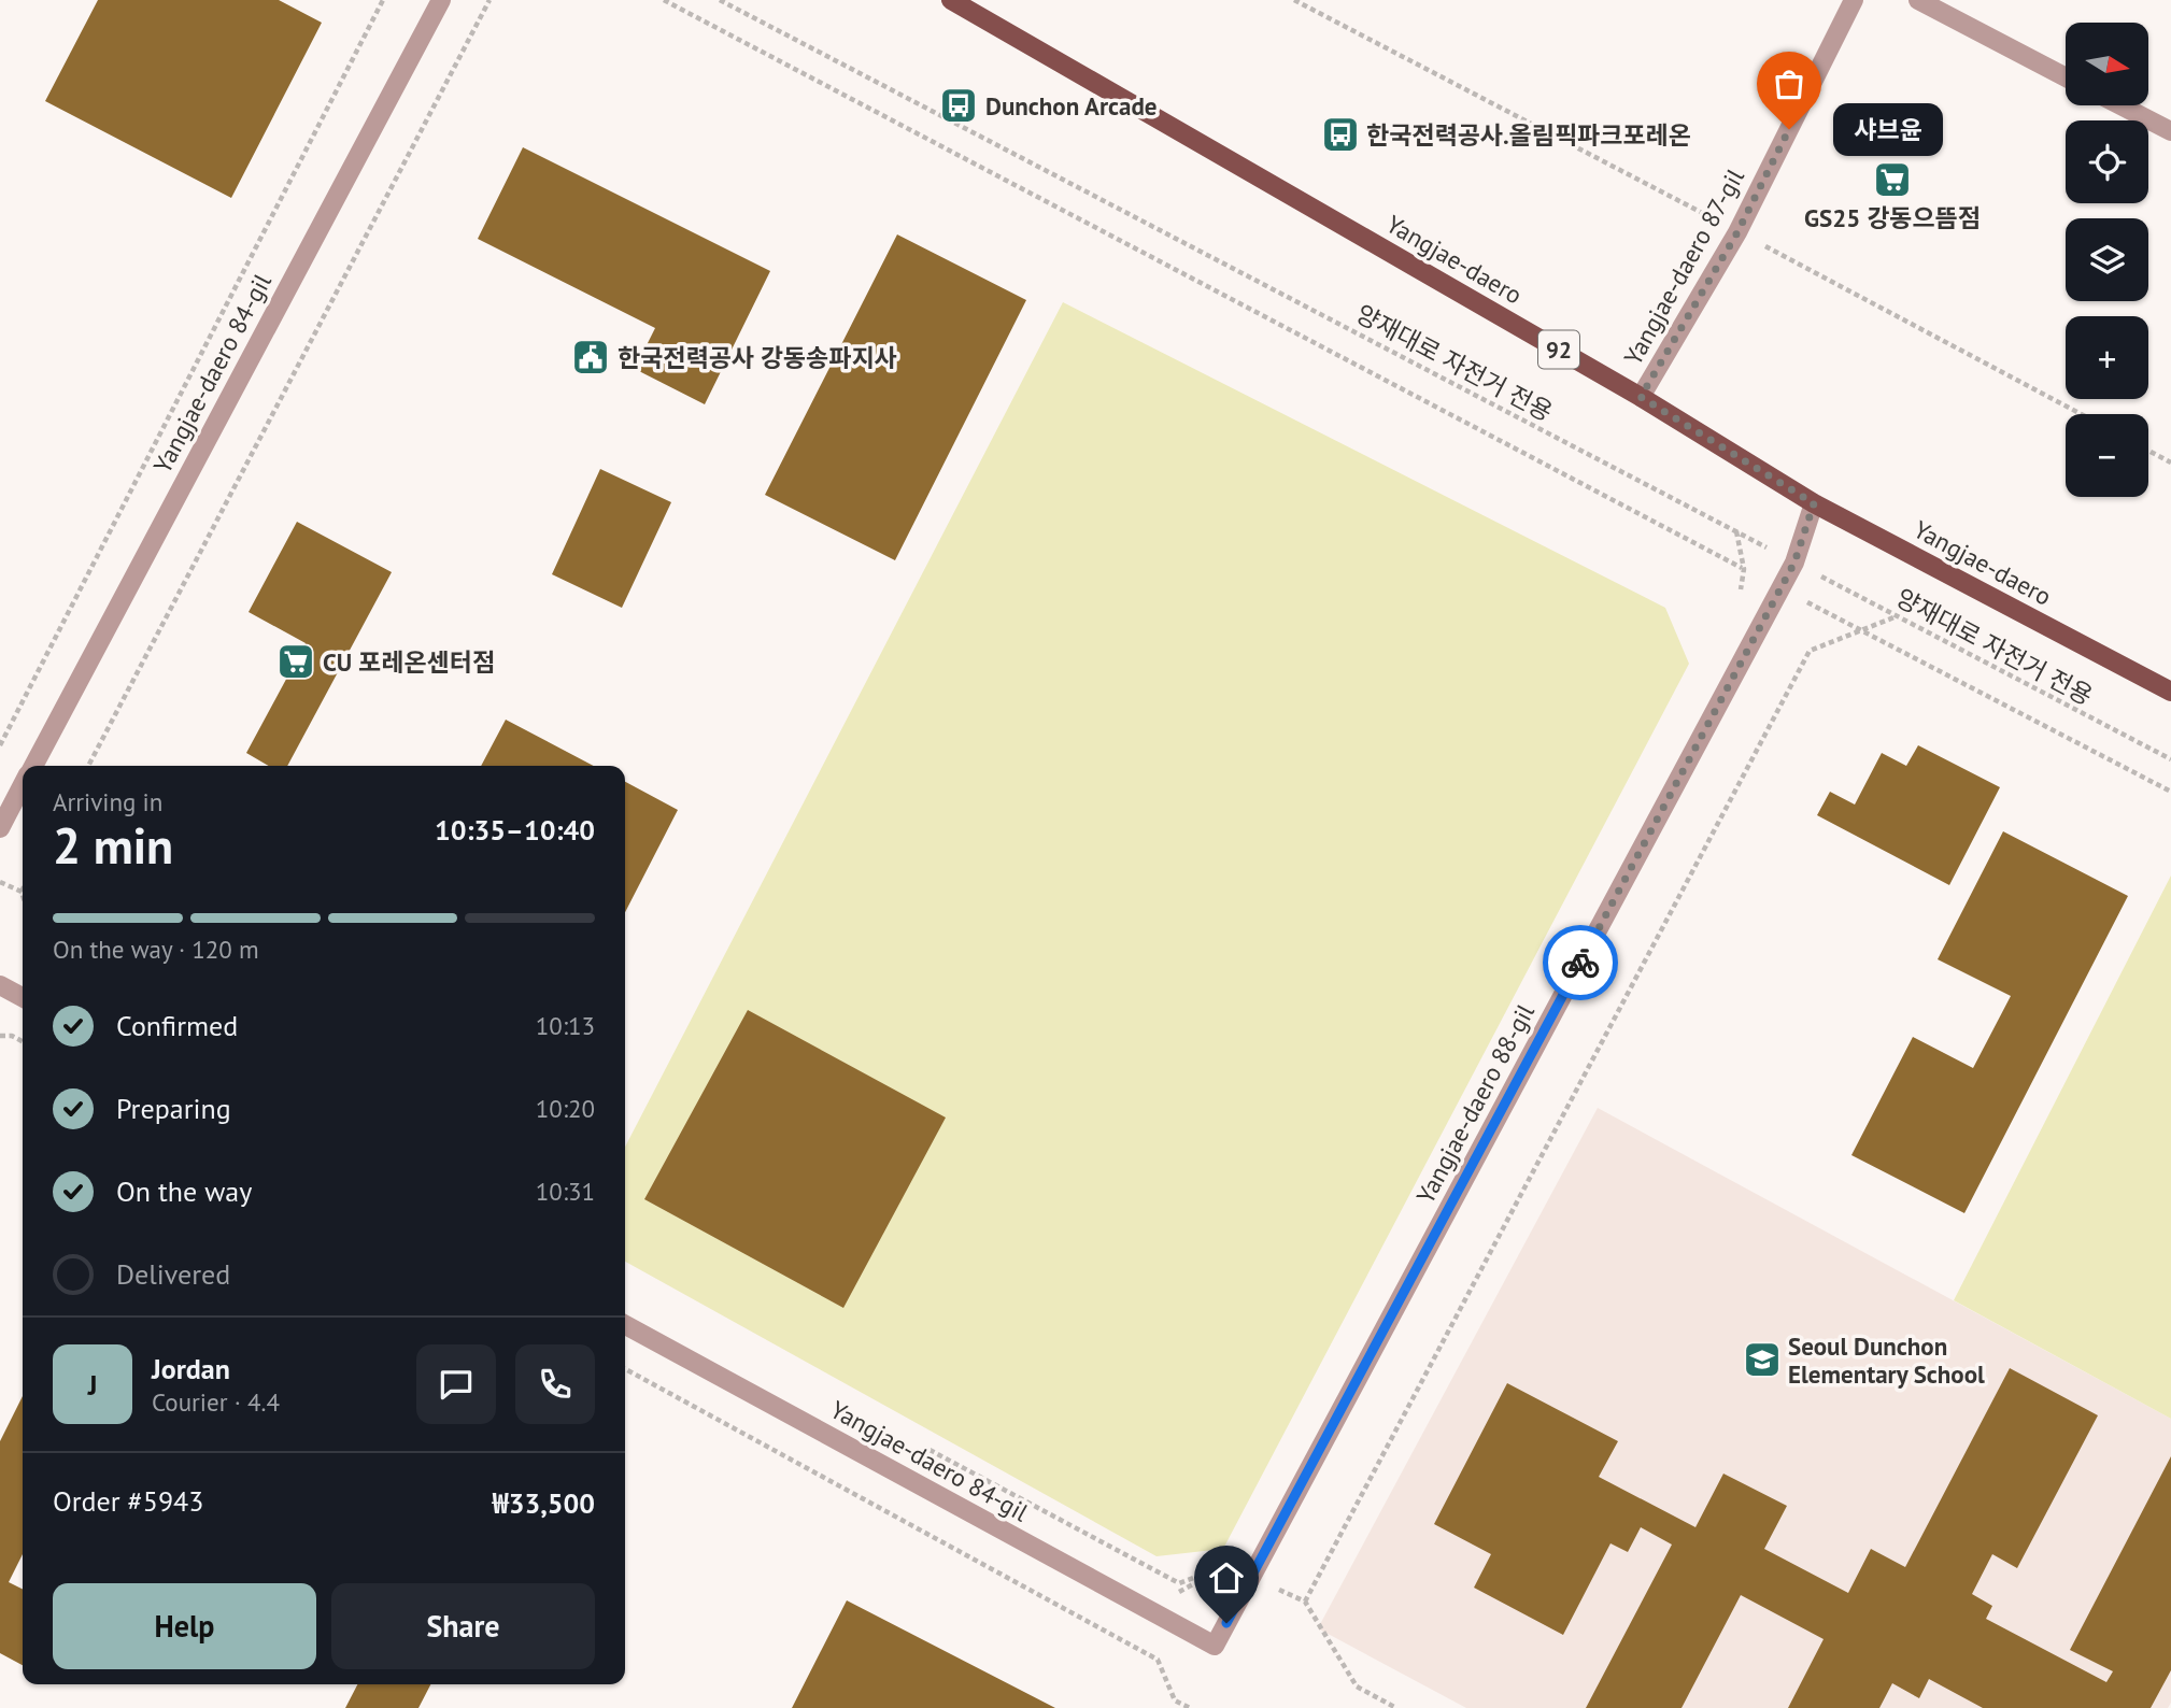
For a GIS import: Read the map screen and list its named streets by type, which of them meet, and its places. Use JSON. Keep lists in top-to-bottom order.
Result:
{
  "streets": {
    "main road": ["Yangjae-daero", "92"],
    "street": ["Yangjae-daero 87-gil", "Yangjae-daero 84-gil", "Yangjae-daero 88-gil"],
    "path": ["양재대로 자전거 전용"]
  },
  "crossings": [
    ["Yangjae-daero", "Yangjae-daero 87-gil"],
    ["Yangjae-daero", "Yangjae-daero 88-gil"],
    ["양재대로 자전거 전용", "Yangjae-daero 88-gil"],
    ["Yangjae-daero 84-gil", "Yangjae-daero 88-gil"]
  ],
  "places": {
    "bus stop": ["Dunchon Arcade", "한국전력공사.올림픽파크포레온"],
    "other": ["샤브윤"],
    "supermarket": ["GS25 강동으뜸점", "CU 포레온센터점"],
    "public building": ["한국전력공사 강동송파지사"],
    "school or university": ["Seoul Dunchon Elementary School"]
  },
  "north": "right",
  "page": {
    "map_buttons": ["+", "−"],
    "bubble": "샤브윤",
    "heading": ["2 min", "Arriving in", "10:35–10:40"],
    "panel": [
      "Jordan",
      "Courier · 4.4",
      "Order #5943",
      "₩33,500"
    ],
    "bar": "On the way · 120 m",
    "list": [
      ["Confirmed", "10:13"],
      ["Preparing", "10:20"],
      ["On the way", "10:31"],
      "Delivered"
    ],
    "round": "J",
    "buttons": ["Help", "Share"]
  }
}
